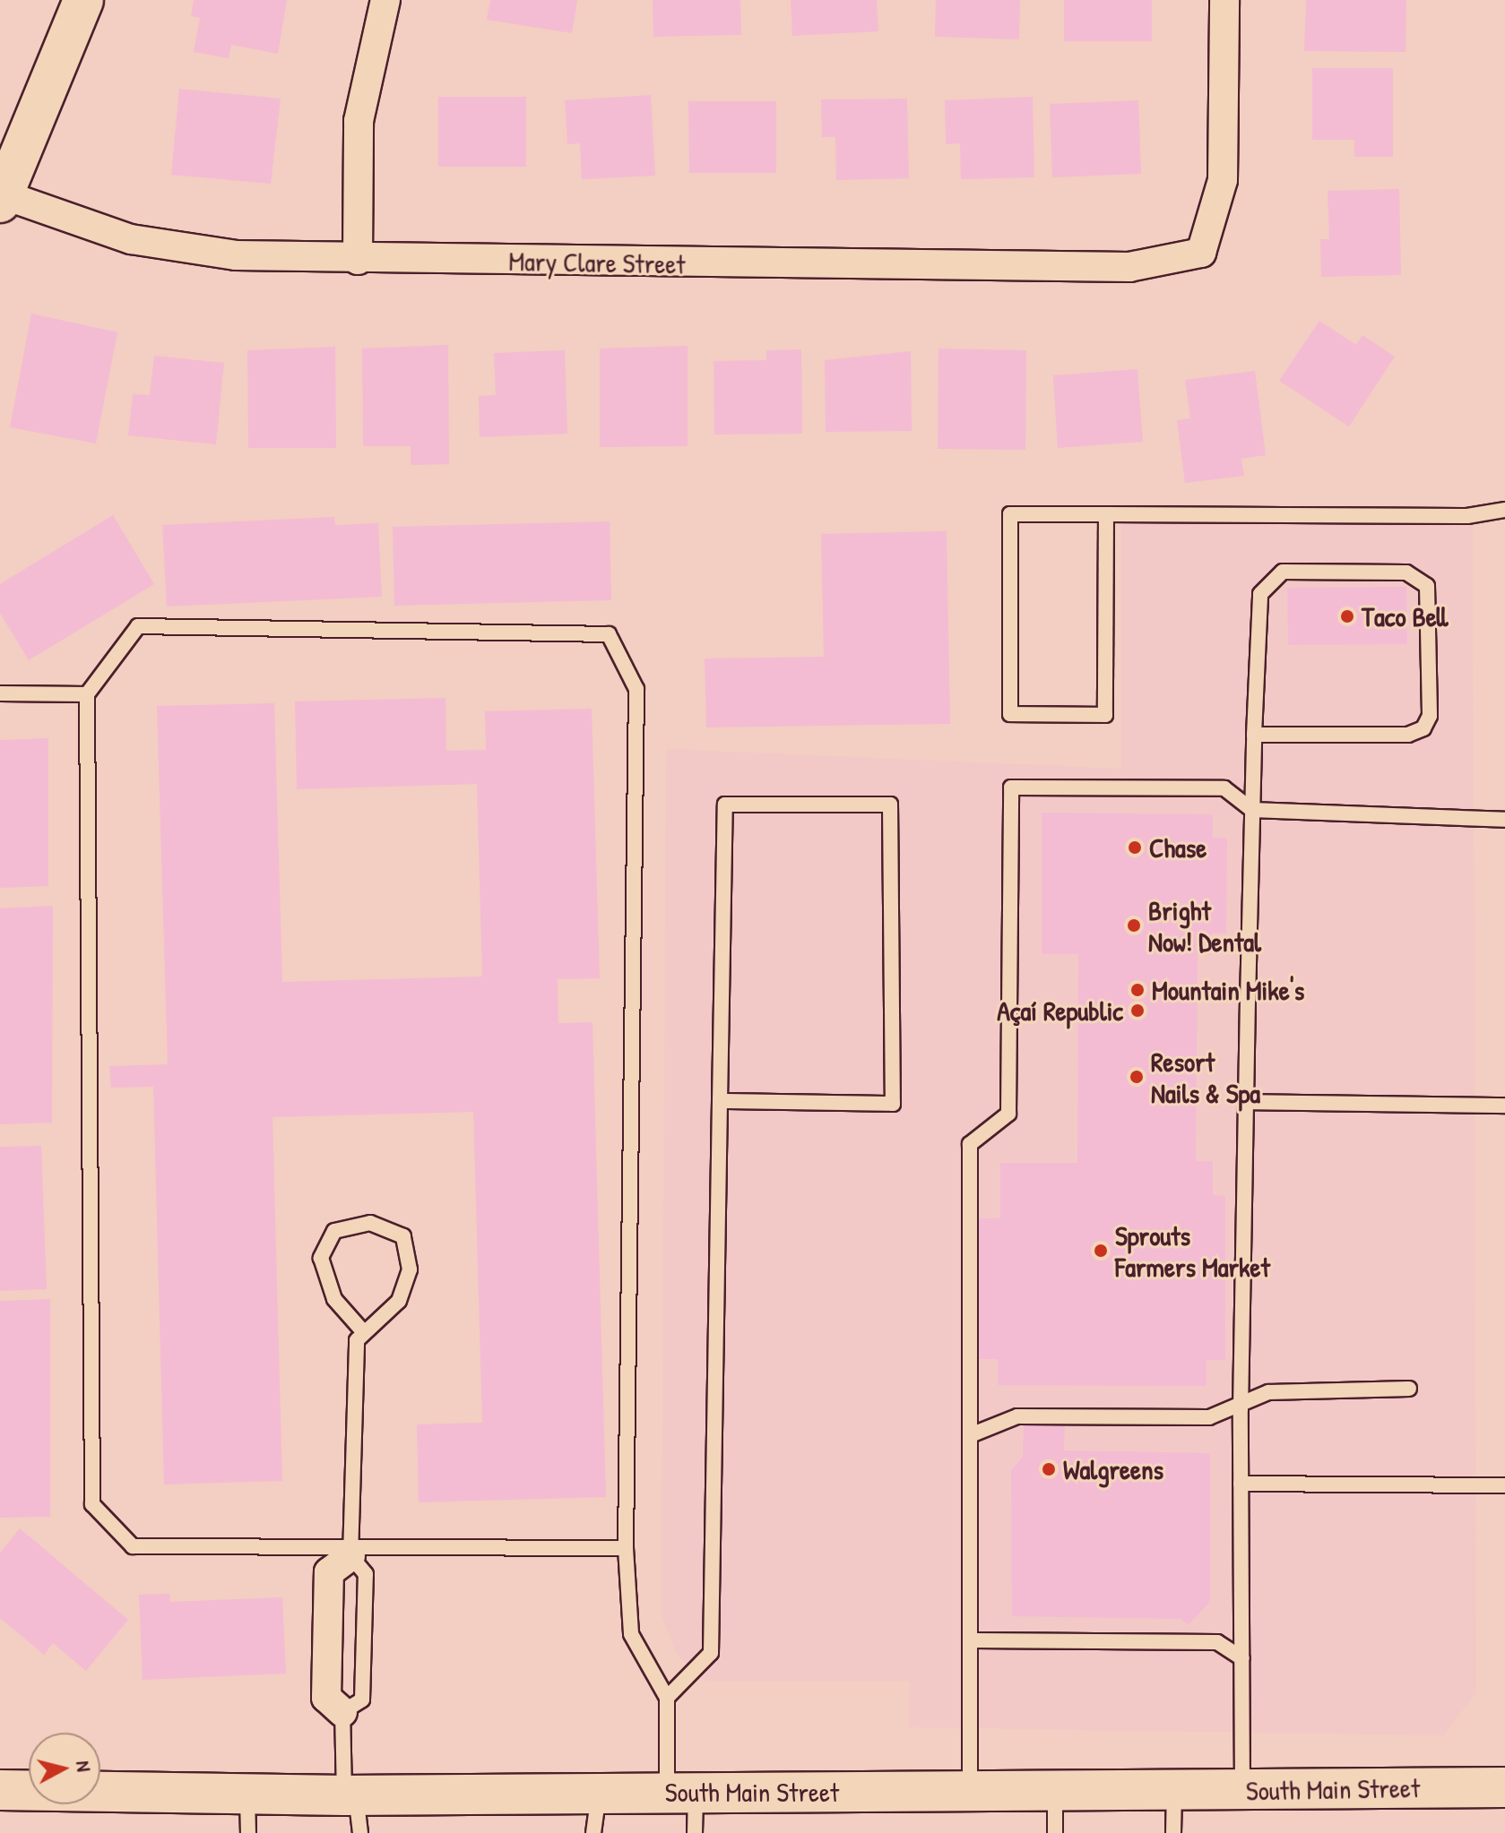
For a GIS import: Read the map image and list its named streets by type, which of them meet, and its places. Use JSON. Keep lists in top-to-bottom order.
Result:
{
  "streets": {
    "main road": ["South Main Street"],
    "street": ["Mary Clare Street"]
  },
  "places": [
    "Taco Bell",
    "Chase",
    "Bright Now! Dental",
    "Mountain Mike's",
    "Açaí Republic",
    "Resort Nails & Spa",
    "Sprouts Farmers Market",
    "Walgreens"
  ],
  "north": "right"
}
